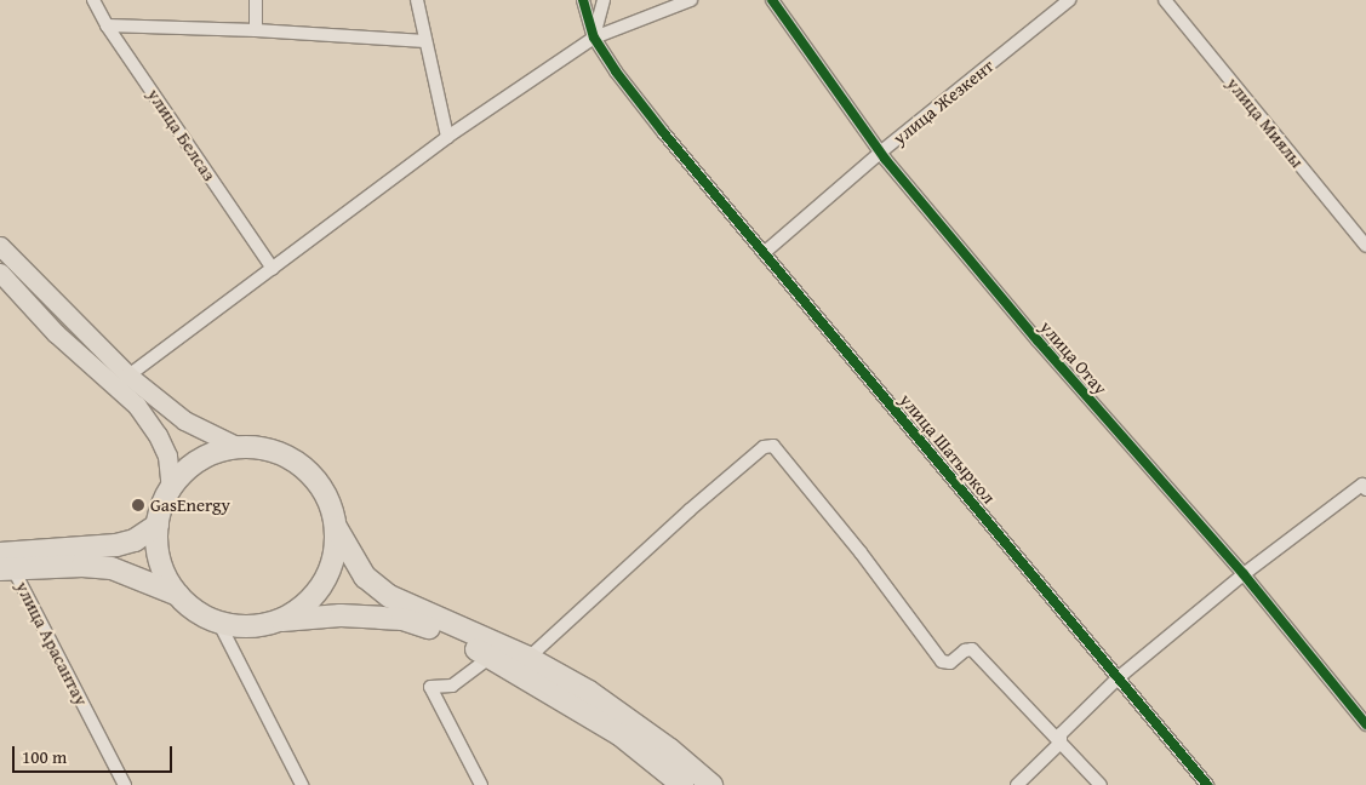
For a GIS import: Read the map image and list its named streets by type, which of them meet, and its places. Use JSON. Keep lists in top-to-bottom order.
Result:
{
  "streets": {
    "street": [
      "улица Жезкент",
      "улица Миялы",
      "улица Белсаз",
      "улица Отау",
      "улица Шатыркол",
      "улица Арасантау"
    ]
  },
  "crossings": [
    ["улица Жезкент", "улица Отау"],
    ["улица Жезкент", "улица Шатыркол"]
  ],
  "places": ["GasEnergy"],
  "scale_bar": "100 m"
}
